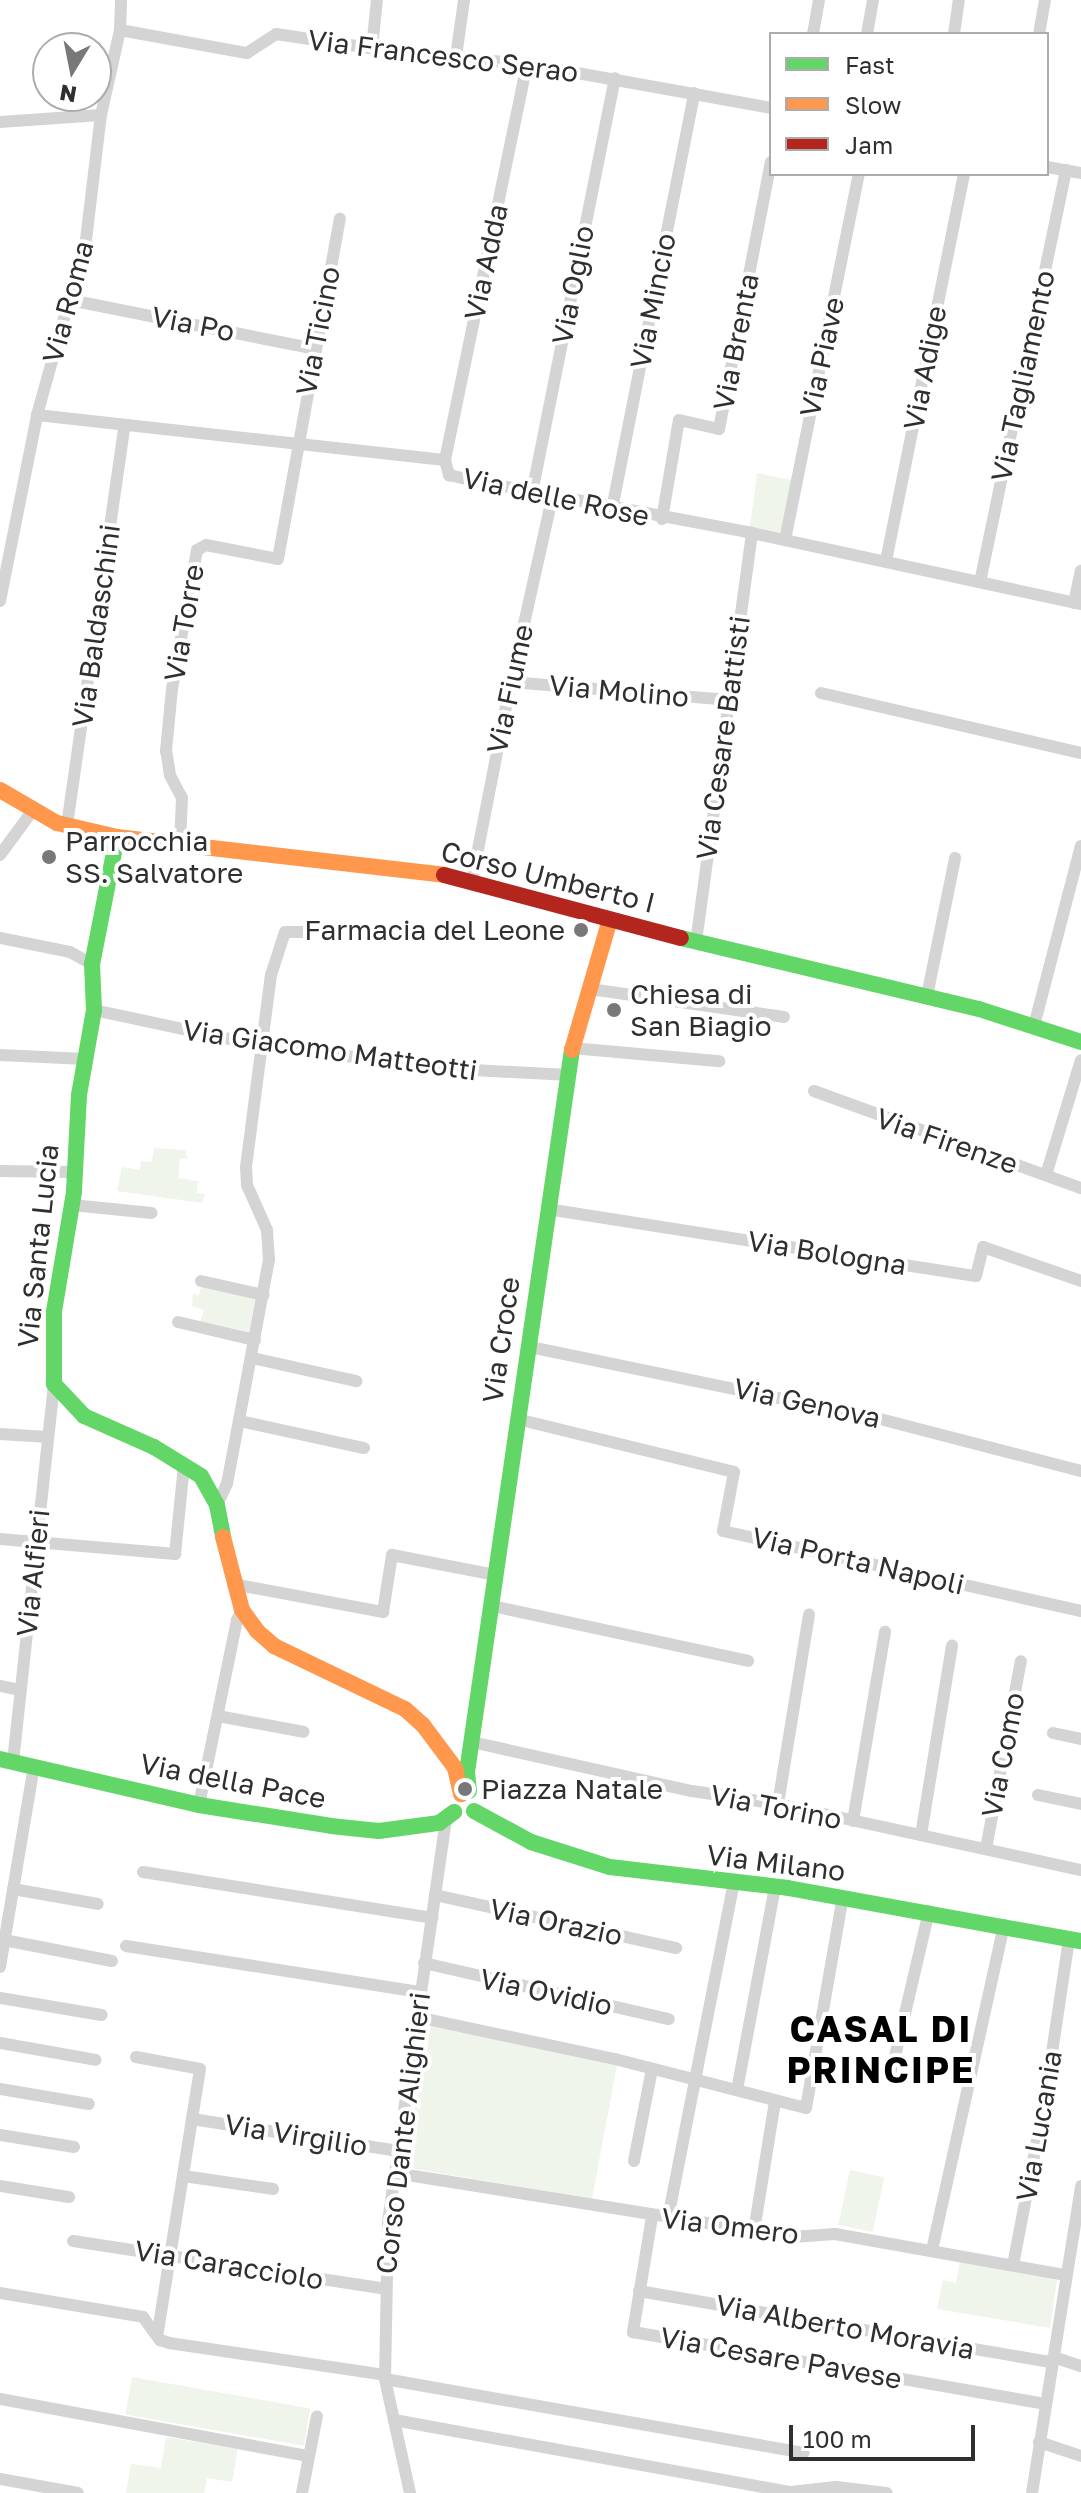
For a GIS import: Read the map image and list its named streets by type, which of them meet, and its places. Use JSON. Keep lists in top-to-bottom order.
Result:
{
  "streets": {
    "street": [
      "Via Francesco Serao",
      "Via Adda",
      "Via Oglio",
      "Via Mincio",
      "Via Roma",
      "Via Po",
      "Via Ticino",
      "Via Brenta",
      "Via Piave",
      "Via Adige",
      "Via Tagliamento",
      "Via delle Rose",
      "Via Torre",
      "Via Baldaschini",
      "Via Fiume",
      "Via Molino",
      "Via Cesare Battisti",
      "Corso Umberto I",
      "Via Giacomo Matteotti",
      "Via Firenze",
      "Via Santa Lucia",
      "Via Bologna",
      "Via Croce",
      "Via Genova",
      "Via Porta Napoli",
      "Via Alfieri",
      "Via Como",
      "Via della Pace",
      "Via Torino",
      "Via Milano",
      "Via Orazio",
      "Via Ovidio",
      "Via Lucania",
      "Corso Dante Alighieri",
      "Via Virgilio",
      "Via Omero",
      "Via Caracciolo",
      "Via Alberto Moravia",
      "Via Cesare Pavese"
    ]
  },
  "crossings": [
    ["Via Francesco Serao", "Via Adda"],
    ["Via Francesco Serao", "Via Oglio"],
    ["Via Francesco Serao", "Via Mincio"],
    ["Via Francesco Serao", "Via Roma"],
    ["Via Adda", "Via delle Rose"],
    ["Via Oglio", "Via delle Rose"],
    ["Via Mincio", "Via delle Rose"],
    ["Via Roma", "Via Po"],
    ["Via Roma", "Via delle Rose"],
    ["Via Po", "Via Ticino"],
    ["Via Ticino", "Via delle Rose"],
    ["Via Ticino", "Via Torre"],
    ["Via Brenta", "Via delle Rose"],
    ["Via Piave", "Via delle Rose"],
    ["Via Adige", "Via delle Rose"],
    ["Via Tagliamento", "Via delle Rose"],
    ["Via delle Rose", "Via Torre"],
    ["Via delle Rose", "Via Baldaschini"],
    ["Via delle Rose", "Via Fiume"],
    ["Via delle Rose", "Via Cesare Battisti"],
    ["Via Torre", "Corso Umberto I"],
    ["Via Baldaschini", "Corso Umberto I"],
    ["Via Fiume", "Via Molino"],
    ["Via Fiume", "Corso Umberto I"],
    ["Via Molino", "Via Cesare Battisti"],
    ["Via Cesare Battisti", "Corso Umberto I"],
    ["Corso Umberto I", "Via Santa Lucia"],
    ["Corso Umberto I", "Via Croce"],
    ["Via Giacomo Matteotti", "Via Santa Lucia"],
    ["Via Giacomo Matteotti", "Via Croce"],
    ["Via Santa Lucia", "Via Croce"],
    ["Via Santa Lucia", "Via Alfieri"],
    ["Via Santa Lucia", "Via Milano"],
    ["Via Bologna", "Via Croce"],
    ["Via Croce", "Via Genova"],
    ["Via Croce", "Via Porta Napoli"],
    ["Via Croce", "Via Torino"],
    ["Via Croce", "Via Milano"],
    ["Via Alfieri", "Via della Pace"],
    ["Via Como", "Via Torino"],
    ["Via della Pace", "Corso Dante Alighieri"],
    ["Via Milano", "Via Lucania"],
    ["Via Orazio", "Corso Dante Alighieri"],
    ["Via Ovidio", "Corso Dante Alighieri"],
    ["Via Lucania", "Via Omero"],
    ["Corso Dante Alighieri", "Via Virgilio"],
    ["Corso Dante Alighieri", "Via Omero"],
    ["Corso Dante Alighieri", "Via Caracciolo"],
    ["Via Omero", "Via Cesare Pavese"],
    ["Via Alberto Moravia", "Via Cesare Pavese"]
  ],
  "districts": ["CASAL DI PRINCIPE"],
  "places": [
    "Parrocchia SS. Salvatore",
    "Farmacia del Leone",
    "Chiesa di San Biagio",
    "Piazza Natale"
  ],
  "legend": ["Fast", "Slow", "Jam"],
  "scale_bar": "100 m",
  "north": "bottom"
}
